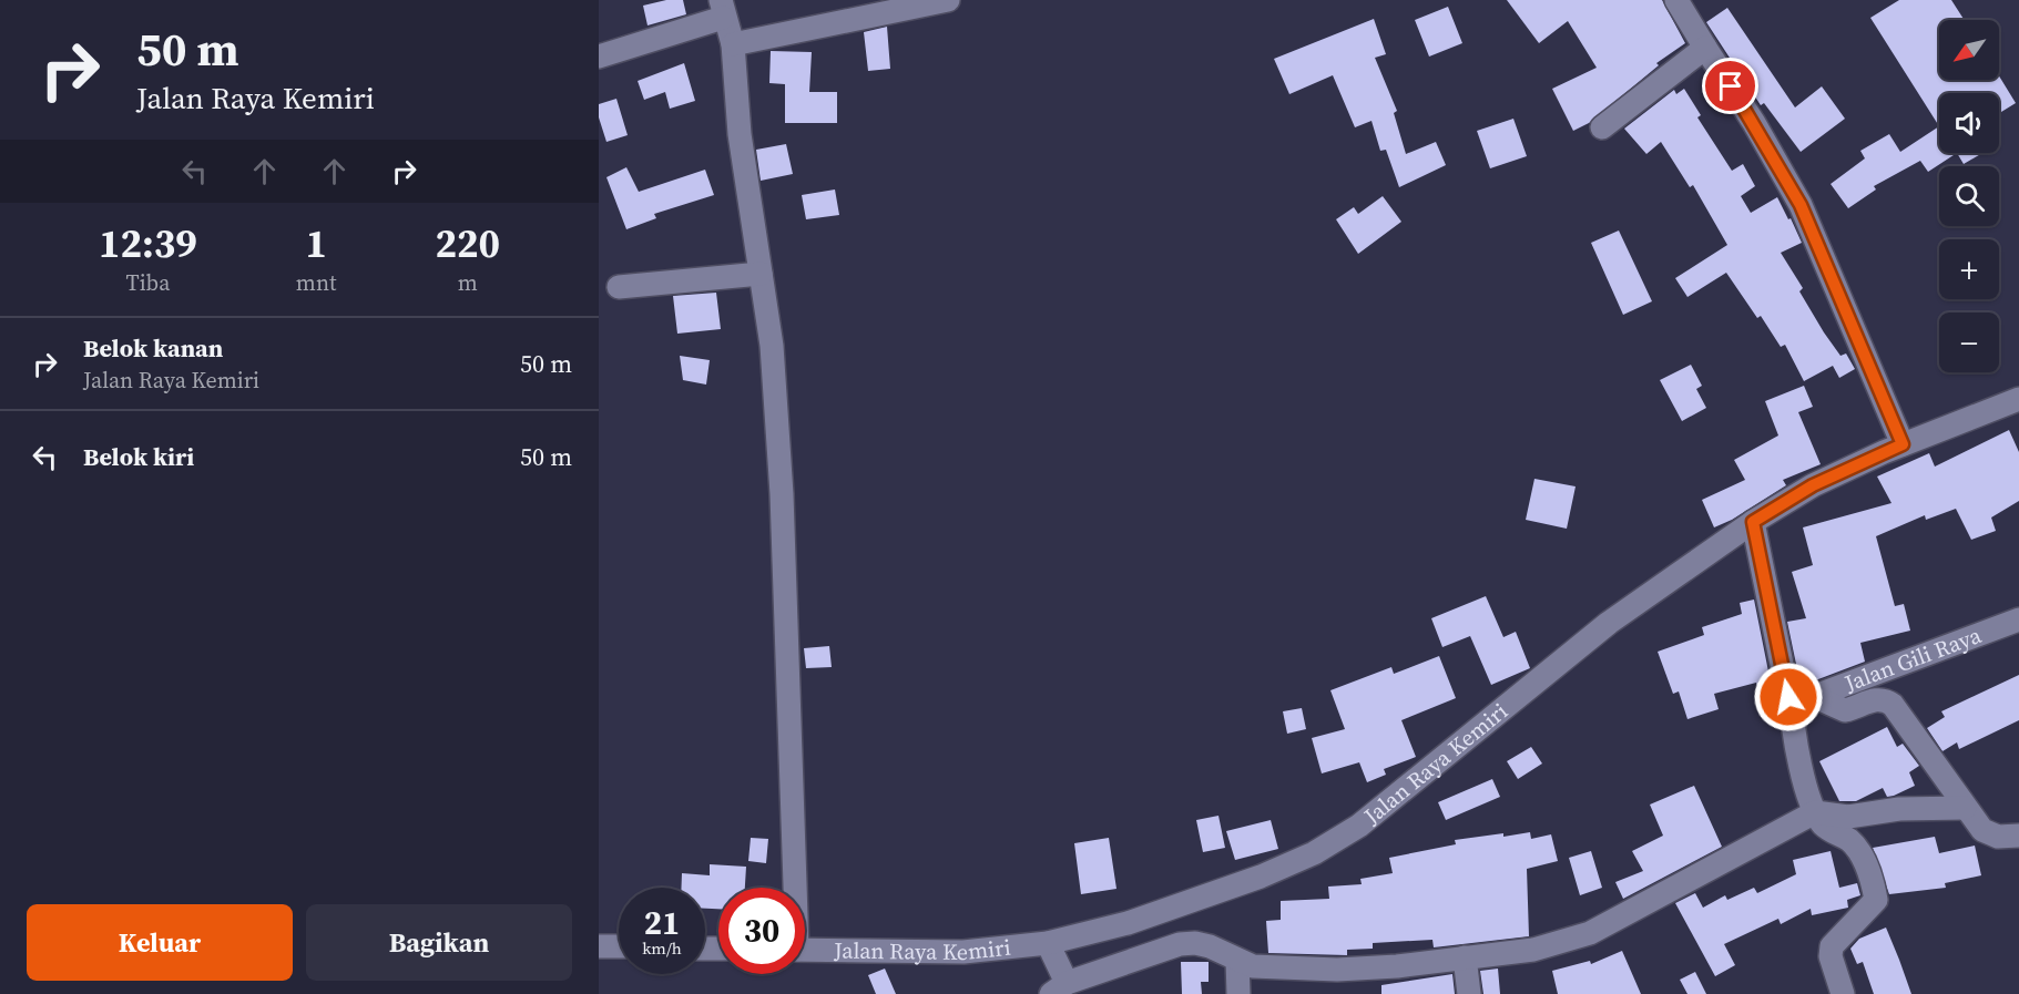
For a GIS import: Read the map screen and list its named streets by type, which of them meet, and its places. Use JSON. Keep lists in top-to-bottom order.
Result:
{
  "streets": {
    "street": ["Jalan Gili Raya", "Jalan Raya Kemiri"]
  },
  "north": "bottom left",
  "page": {
    "turn": ["50 m", "Jalan Raya Kemiri"],
    "map_buttons": ["+", "−"],
    "eta": [
      "12:39",
      "Tiba",
      "1",
      "mnt",
      "220",
      "m"
    ],
    "list": [
      {
        "name": "Belok kanan",
        "note": "Jalan Raya Kemiri",
        "value": "50 m"
      },
      {
        "name": "Belok kiri",
        "value": "50 m"
      }
    ],
    "speed": "21 km/h",
    "limit": "30",
    "buttons": ["Keluar", "Bagikan"]
  }
}
